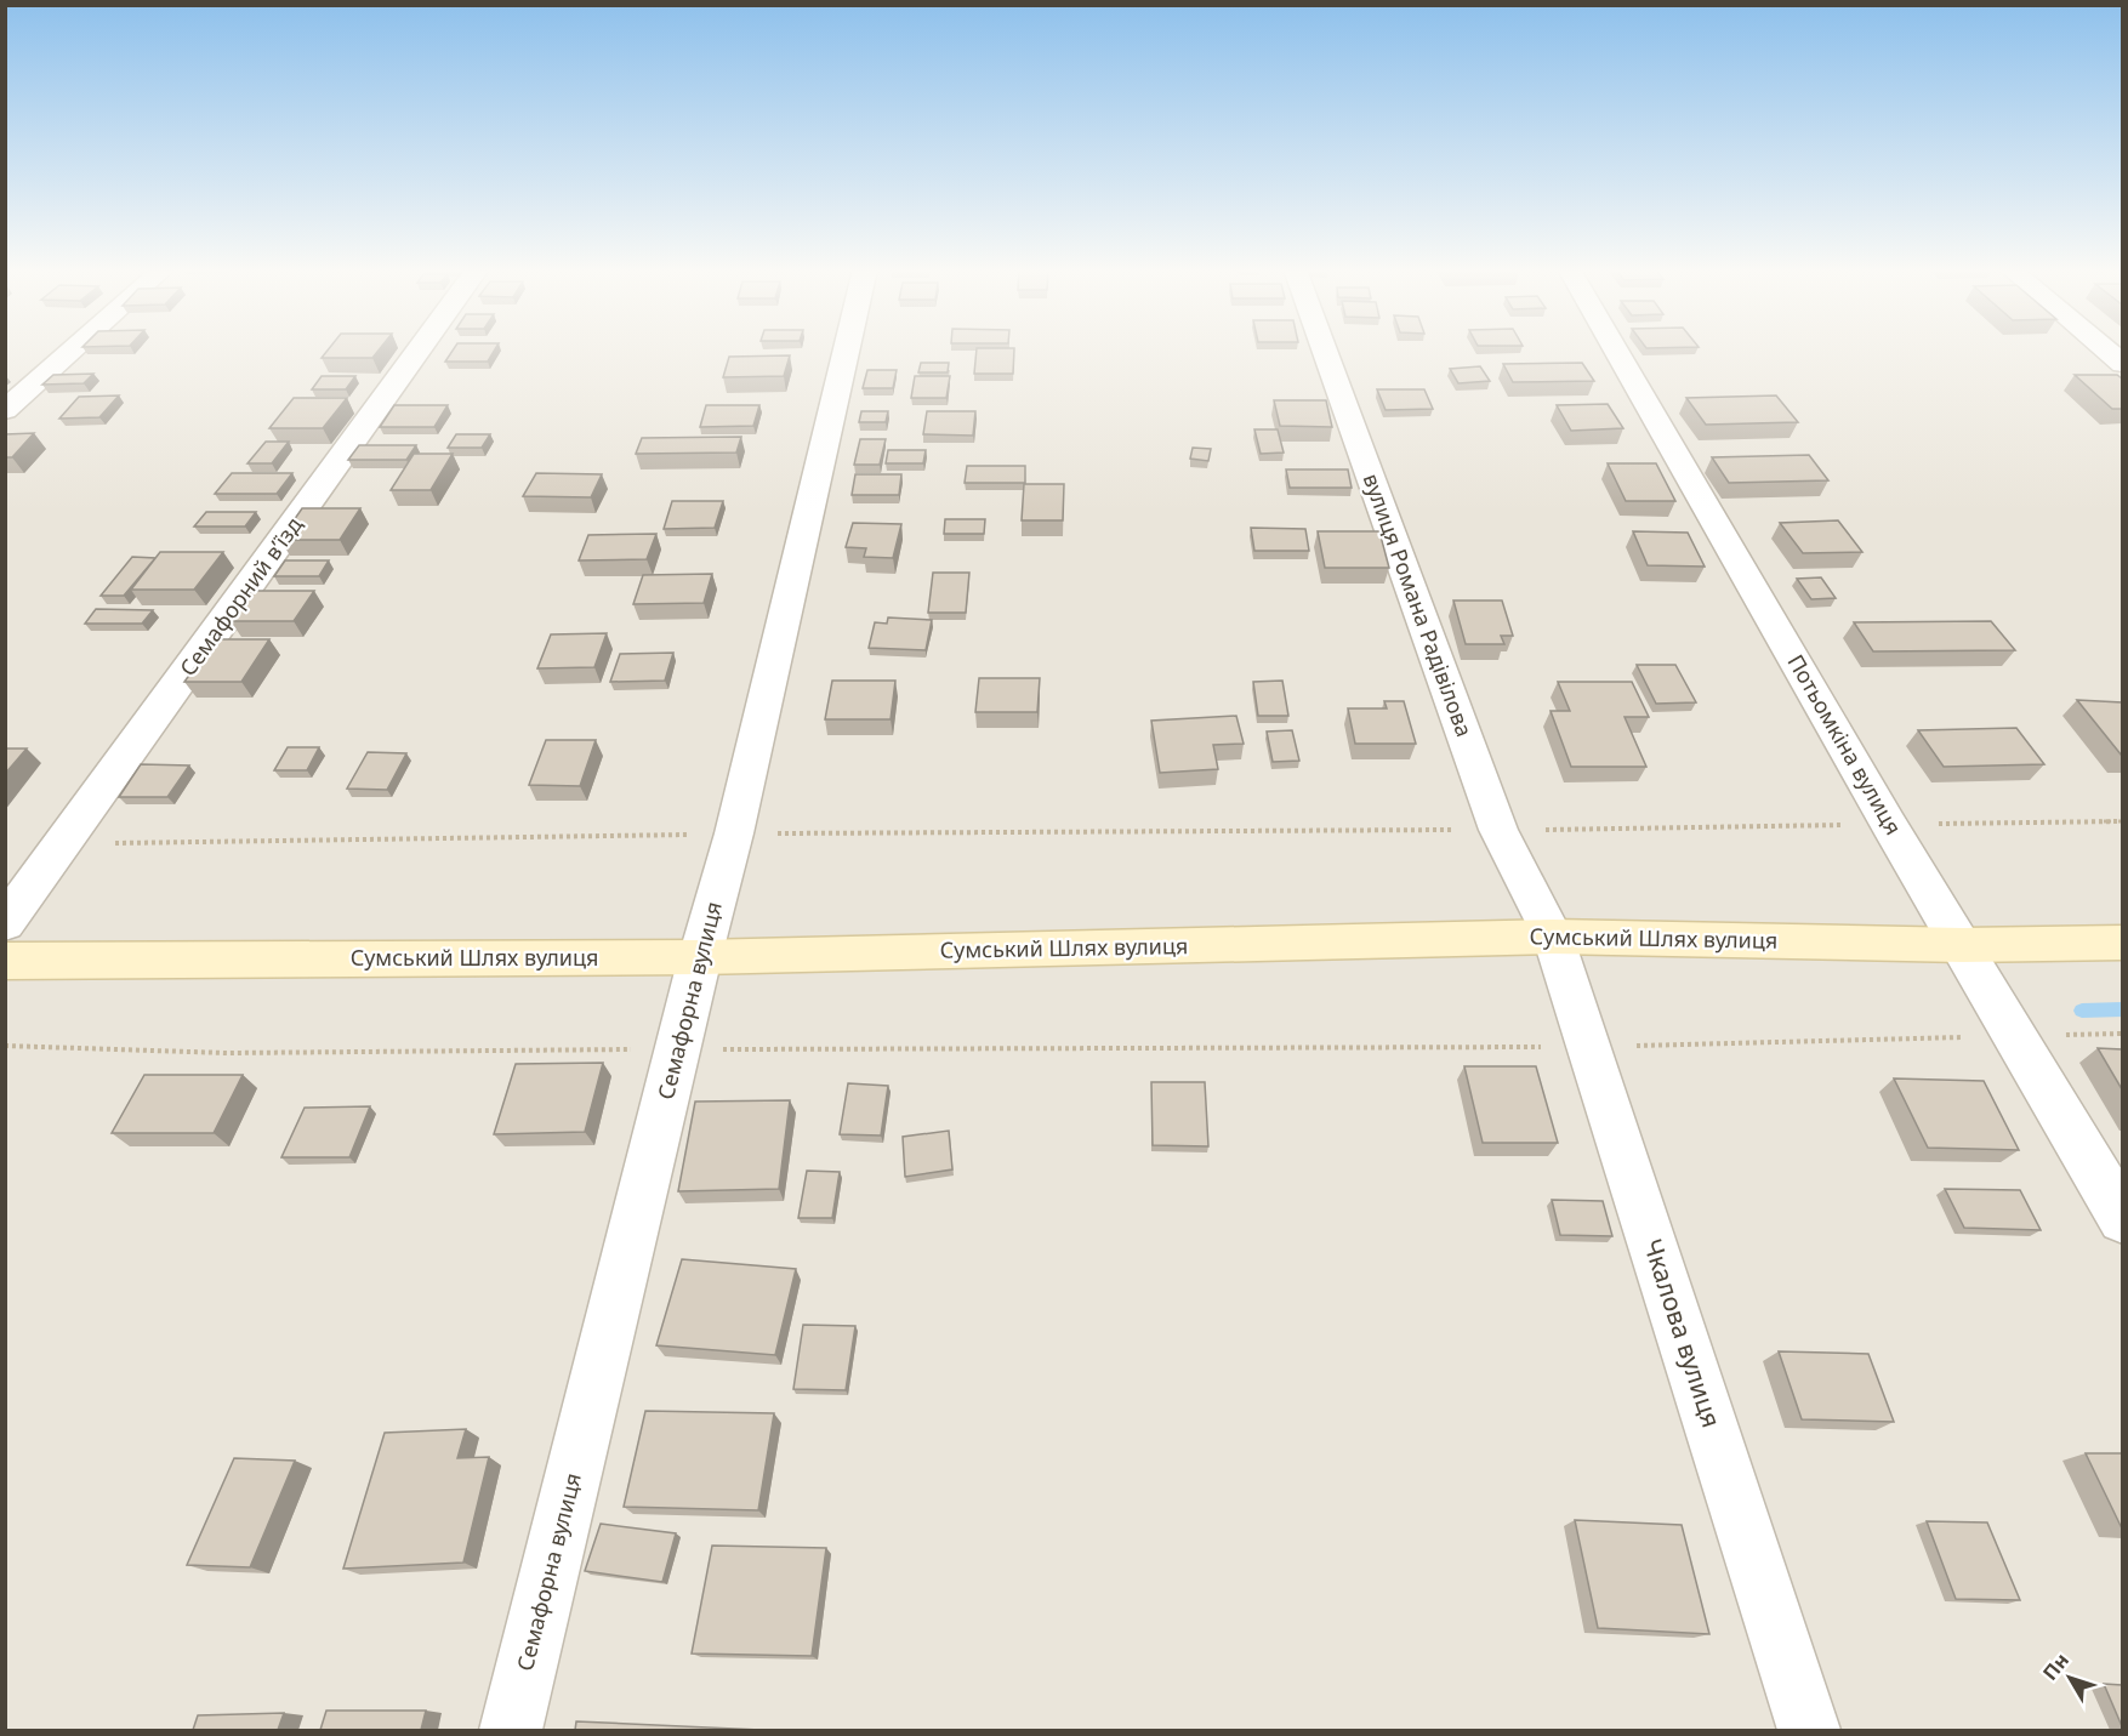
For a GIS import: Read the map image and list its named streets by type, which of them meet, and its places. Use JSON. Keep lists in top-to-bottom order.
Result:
{
  "streets": {
    "main road": ["Сумський Шлях вулиця"],
    "street": [
      "Семафорний в’їзд",
      "вулиця Романа Радівілова",
      "Потьомкіна вулиця",
      "Семафорна вулиця",
      "Чкалова вулиця"
    ]
  },
  "crossings": [
    ["вулиця Романа Радівілова", "Сумський Шлях вулиця"],
    ["вулиця Романа Радівілова", "Чкалова вулиця"],
    ["Потьомкіна вулиця", "Сумський Шлях вулиця"],
    ["Сумський Шлях вулиця", "Семафорна вулиця"],
    ["Сумський Шлях вулиця", "Чкалова вулиця"]
  ],
  "north": "top left"
}
